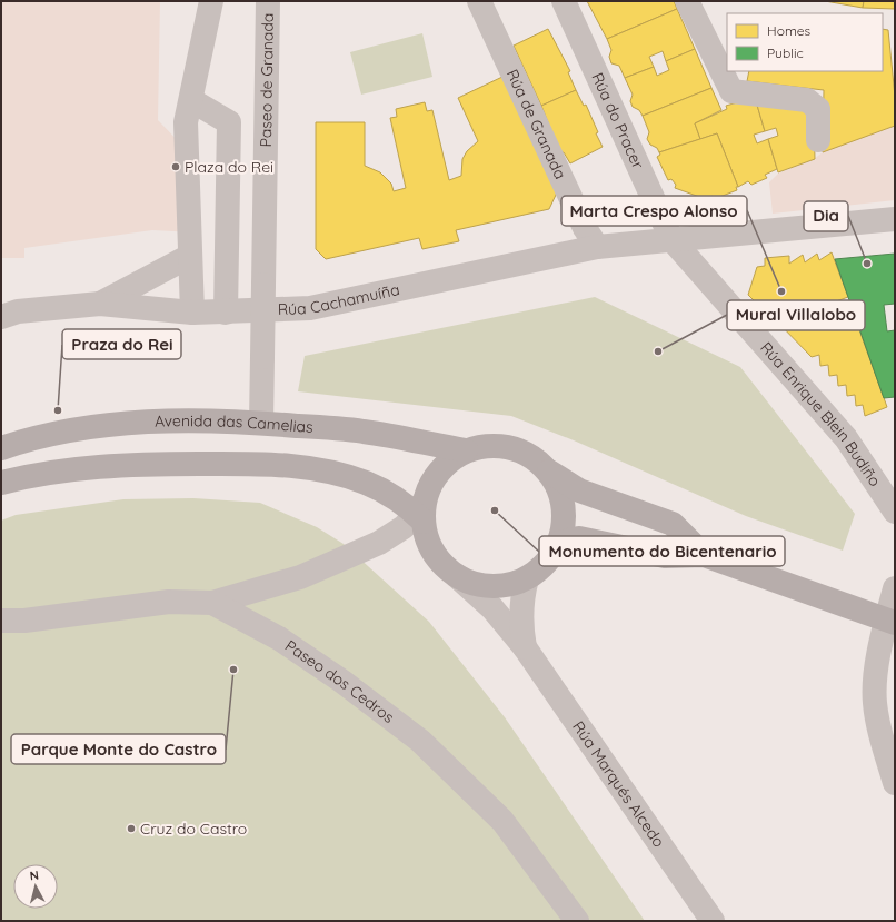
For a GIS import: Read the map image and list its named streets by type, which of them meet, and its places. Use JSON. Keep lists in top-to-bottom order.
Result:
{
  "streets": {
    "main road": ["Avenida das Camelias"],
    "street": [
      "Paseo de Granada",
      "Rúa do Pracer",
      "Rúa de Granada",
      "Rúa Cachamuíña",
      "Rúa Enrique Blein Budiño",
      "Paseo dos Cedros",
      "Rúa Marqués Alcedo"
    ]
  },
  "crossings": [
    ["Paseo de Granada", "Avenida das Camelias"],
    ["Rúa do Pracer", "Rúa Cachamuíña"],
    ["Rúa do Pracer", "Rúa Enrique Blein Budiño"],
    ["Rúa de Granada", "Rúa Cachamuíña"],
    ["Rúa Cachamuíña", "Rúa Enrique Blein Budiño"],
    ["Avenida das Camelias", "Rúa Marqués Alcedo"]
  ],
  "places": [
    "Plaza do Rei",
    "Dia",
    "Marta Crespo Alonso",
    "Mural Villalobo",
    "Praza do Rei",
    "Monumento do Bicentenario",
    "Parque Monte do Castro",
    "Cruz do Castro"
  ],
  "legend": ["Homes", "Public"],
  "north": "top"
}
